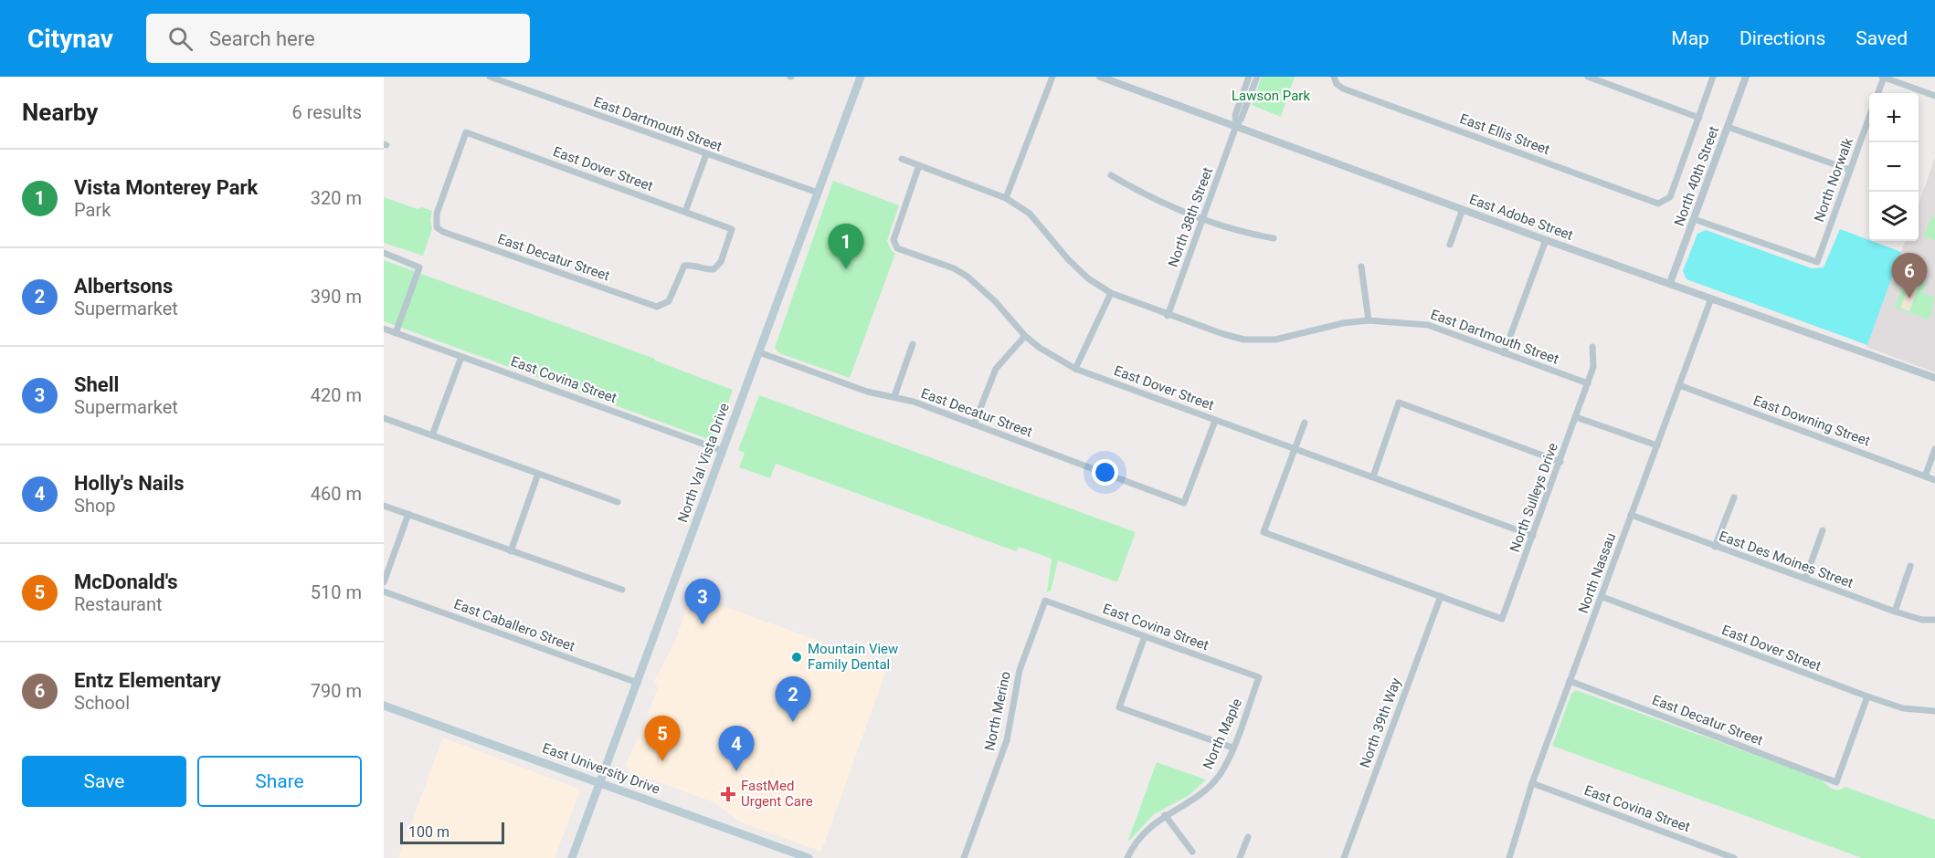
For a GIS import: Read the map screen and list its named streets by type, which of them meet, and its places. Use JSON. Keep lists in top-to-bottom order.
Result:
{
  "streets": {
    "main road": ["North Val Vista Drive", "East University Drive"],
    "street": [
      "East Dartmouth Street",
      "East Ellis Street",
      "East Dover Street",
      "North 40th Street",
      "North Norwalk",
      "North 38th Street",
      "East Adobe Street",
      "East Decatur Street",
      "East Covina Street",
      "East Downing Street",
      "North Sulleys Drive",
      "East Des Moines Street",
      "North Nassau",
      "East Caballero Street",
      "North Merino",
      "North 39th Way",
      "North Maple"
    ]
  },
  "crossings": [
    ["East Dartmouth Street", "East Dover Street"],
    ["East Dartmouth Street", "North 38th Street"],
    ["East Dartmouth Street", "North Val Vista Drive"],
    ["East Dartmouth Street", "North Sulleys Drive"],
    ["East Dover Street", "East Decatur Street"],
    ["East Dover Street", "North Sulleys Drive"],
    ["East Dover Street", "North Nassau"],
    ["North 40th Street", "North Norwalk"],
    ["North 40th Street", "East Adobe Street"],
    ["North 38th Street", "East Adobe Street"],
    ["East Adobe Street", "North Nassau"],
    ["East Decatur Street", "North Val Vista Drive"],
    ["East Decatur Street", "North Nassau"],
    ["East Covina Street", "North Val Vista Drive"],
    ["East Covina Street", "North Nassau"],
    ["East Covina Street", "North Merino"],
    ["East Covina Street", "North Maple"],
    ["East Downing Street", "North Nassau"],
    ["North Val Vista Drive", "East Caballero Street"],
    ["North Val Vista Drive", "East University Drive"],
    ["North Sulleys Drive", "North 39th Way"],
    ["East Des Moines Street", "North Nassau"]
  ],
  "parks": ["Lawson Park"],
  "places": {
    "other": ["Mountain View Family Dental"],
    "health": ["FastMed Urgent Care"]
  },
  "scale_bar": "100 m",
  "page": {
    "header": "Citynav",
    "search": "Search here",
    "nav": ["Map", "Directions", "Saved"],
    "heading": ["Nearby", "6 results"],
    "map_buttons": ["+", "−"],
    "list": [
      {
        "mark": "1",
        "name": "Vista Monterey Park",
        "note": "Park",
        "value": "320 m"
      },
      {
        "mark": "2",
        "name": "Albertsons",
        "note": "Supermarket",
        "value": "390 m"
      },
      {
        "mark": "3",
        "name": "Shell",
        "note": "Supermarket",
        "value": "420 m"
      },
      {
        "mark": "4",
        "name": "Holly's Nails",
        "note": "Shop",
        "value": "460 m"
      },
      {
        "mark": "5",
        "name": "McDonald's",
        "note": "Restaurant",
        "value": "510 m"
      },
      {
        "mark": "6",
        "name": "Entz Elementary",
        "note": "School",
        "value": "790 m"
      }
    ],
    "pins": [
      "1",
      "6",
      "3",
      "2",
      "5",
      "4"
    ],
    "buttons": ["Save", "Share"],
    "scale": "100 m"
  }
}
